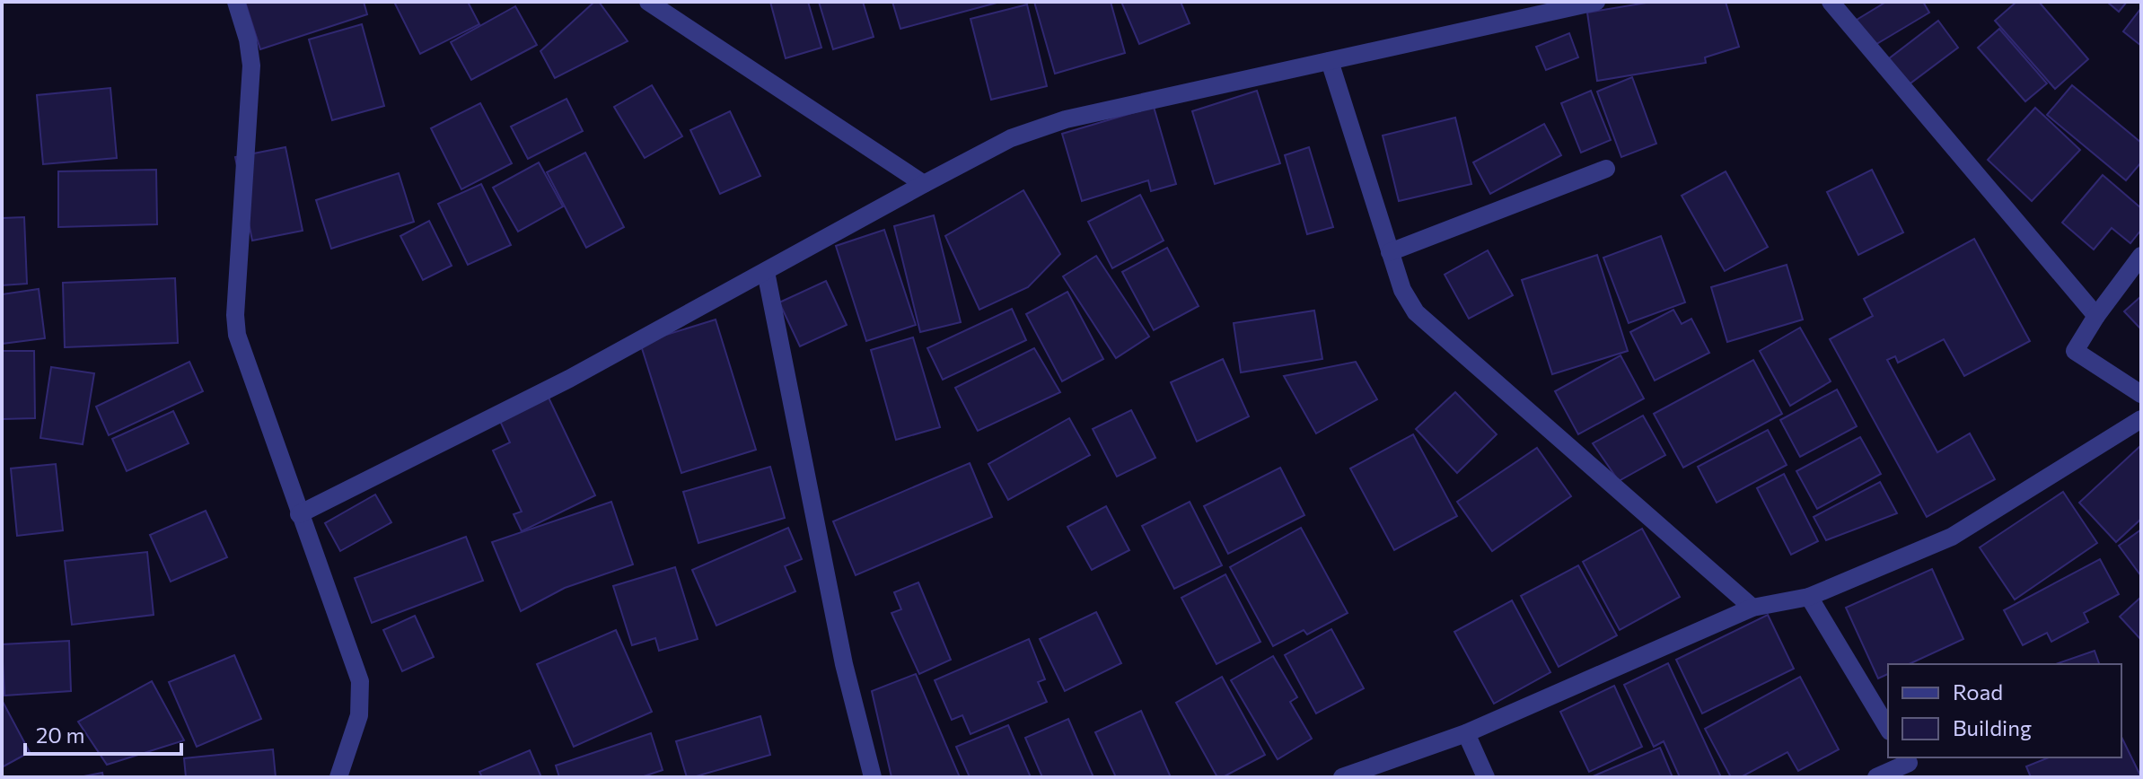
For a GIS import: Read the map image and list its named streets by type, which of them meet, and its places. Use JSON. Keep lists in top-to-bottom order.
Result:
{
  "legend": ["Road", "Building"],
  "scale_bar": "20 m"
}
